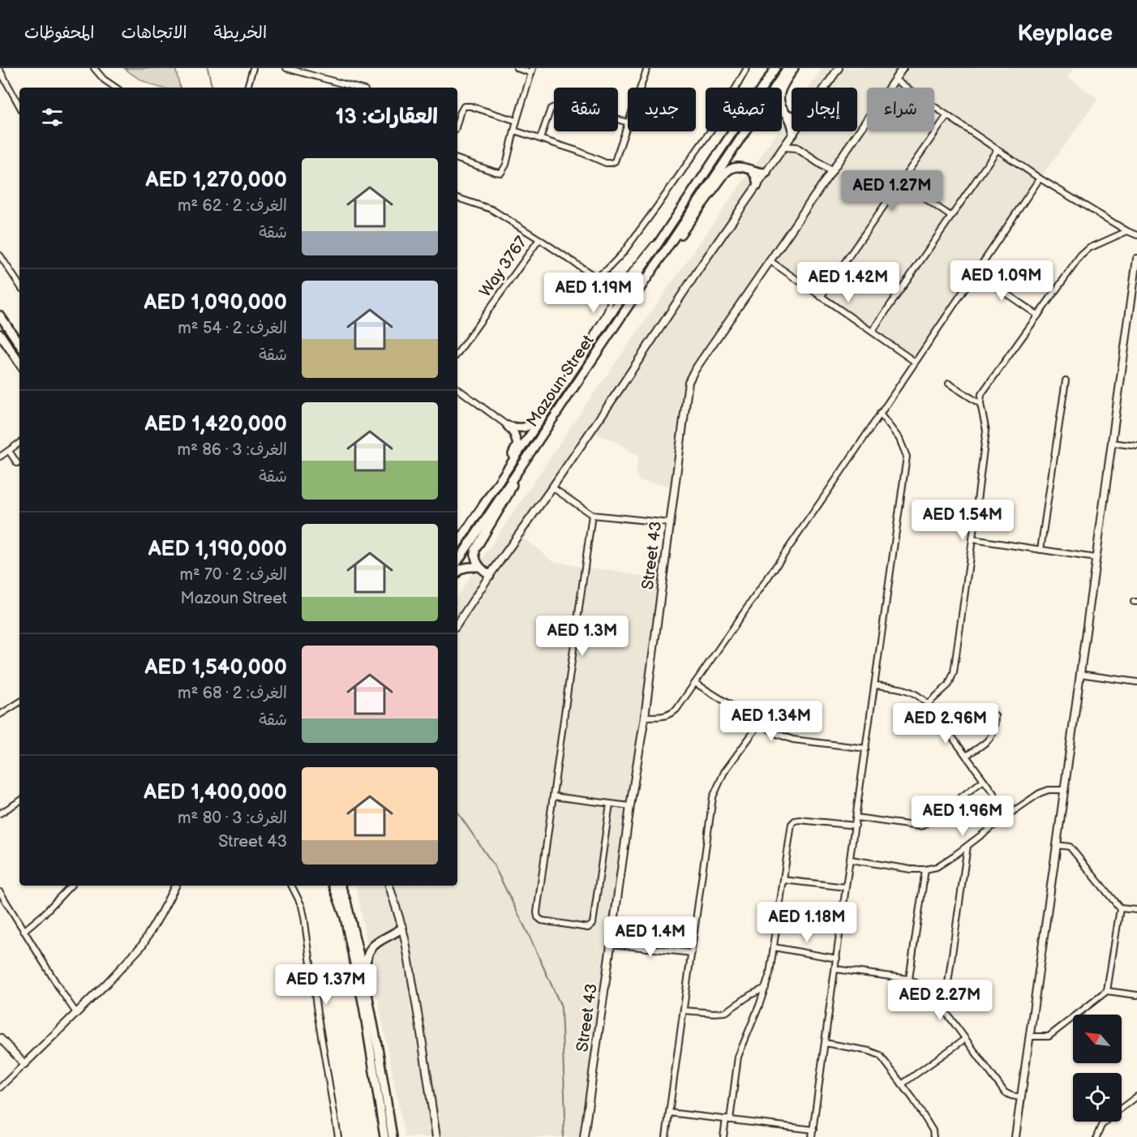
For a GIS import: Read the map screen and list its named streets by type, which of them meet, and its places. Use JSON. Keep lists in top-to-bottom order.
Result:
{
  "streets": {
    "main road": ["Mazoun Street"],
    "street": ["Way 3767", "Street 43"]
  },
  "north": "top left",
  "page": {
    "header": "Keyplace",
    "nav": ["الخريطة", "الاتجاهات", "المحفوظات"],
    "chip": [
      "شراء",
      "إيجار",
      "تصفية",
      "جديد",
      "شقة"
    ],
    "heading": "العقارات: 13",
    "list": [
      {
        "name": "AED 1,270,000",
        "note": "الغرف: 2 · 62 m² · شقة"
      },
      {
        "name": "AED 1,090,000",
        "note": "الغرف: 2 · 54 m² · شقة"
      },
      {
        "name": "AED 1,420,000",
        "note": "الغرف: 3 · 86 m² · شقة"
      },
      {
        "name": "AED 1,190,000",
        "note": "الغرف: 2 · 70 m² · Mazoun Street"
      },
      {
        "name": "AED 1,540,000",
        "note": "الغرف: 2 · 68 m² · شقة"
      },
      {
        "name": "AED 1,400,000",
        "note": "الغرف: 3 · 80 m² · Street 43"
      }
    ],
    "price": [
      "AED 1.27M",
      "AED 1.09M",
      "AED 1.42M",
      "AED 1.19M",
      "AED 1.54M",
      "AED 1.3M",
      "AED 1.34M",
      "AED 2.96M",
      "AED 1.96M",
      "AED 1.18M",
      "AED 1.4M",
      "AED 1.37M",
      "AED 2.27M"
    ]
  }
}
